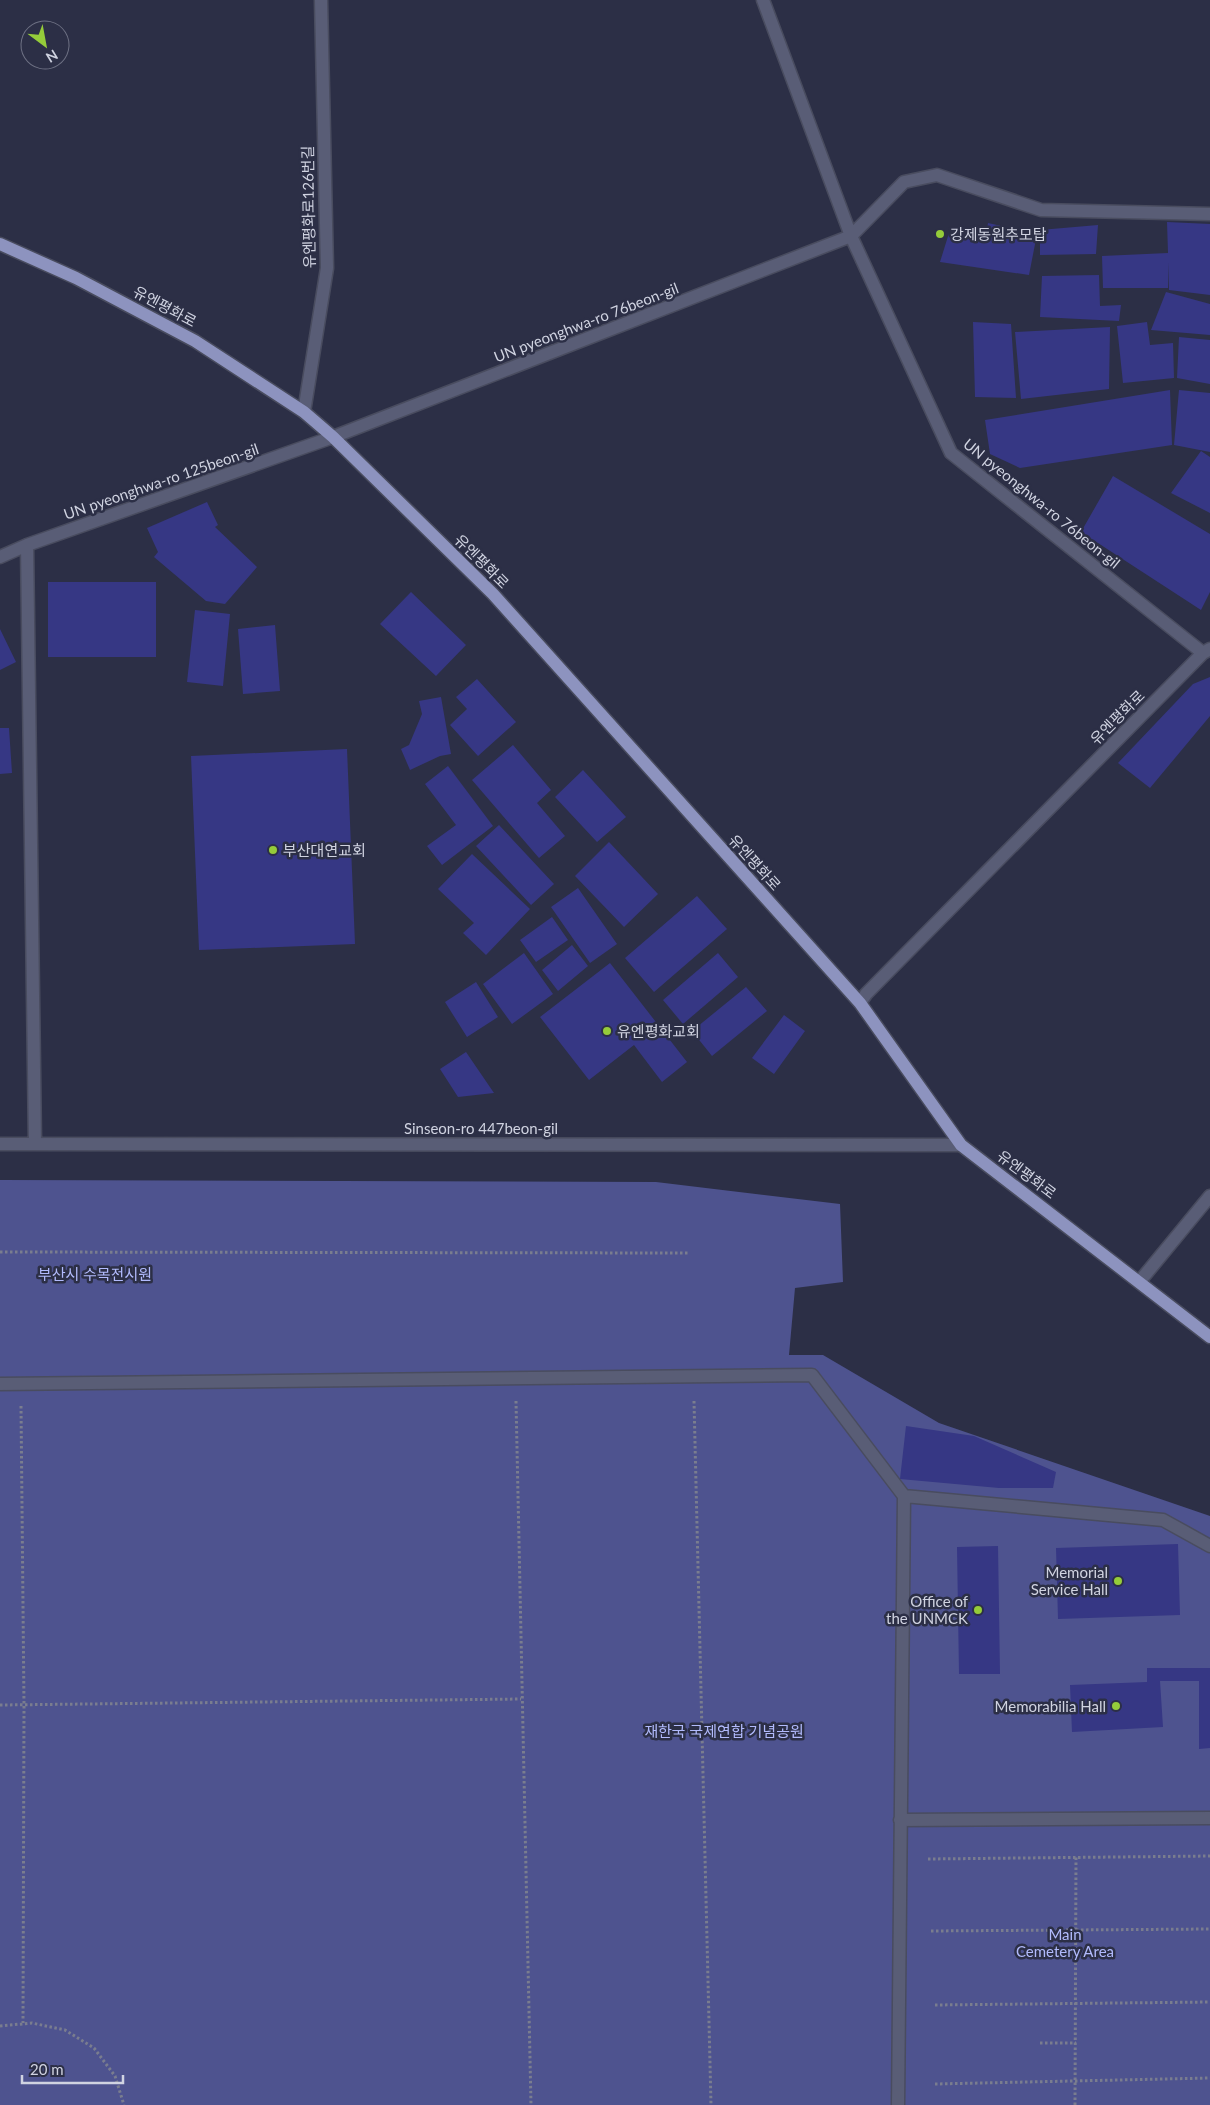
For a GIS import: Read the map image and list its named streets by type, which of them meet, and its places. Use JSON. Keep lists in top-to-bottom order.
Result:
{
  "streets": {
    "main road": ["유엔평화로"],
    "street": [
      "유엔평화로126번길",
      "UN pyeonghwa-ro 76beon-gil",
      "UN pyeonghwa-ro 125beon-gil",
      "Sinseon-ro 447beon-gil"
    ]
  },
  "crossings": [
    ["유엔평화로126번길", "유엔평화로"],
    ["유엔평화로", "UN pyeonghwa-ro 76beon-gil"],
    ["유엔평화로", "UN pyeonghwa-ro 125beon-gil"],
    ["유엔평화로", "Sinseon-ro 447beon-gil"],
    ["UN pyeonghwa-ro 76beon-gil", "UN pyeonghwa-ro 125beon-gil"]
  ],
  "parks": ["부산시 수목전시원", "재한국 국제연합 기념공원", "Main Cemetery Area"],
  "places": [
    "강제동원추모탑",
    "부산대연교회",
    "유엔평화교회",
    "Memorial Service Hall",
    "Office of the UNMCK",
    "Memorabilia Hall"
  ],
  "scale_bar": "20 m",
  "north": "bottom right"
}
